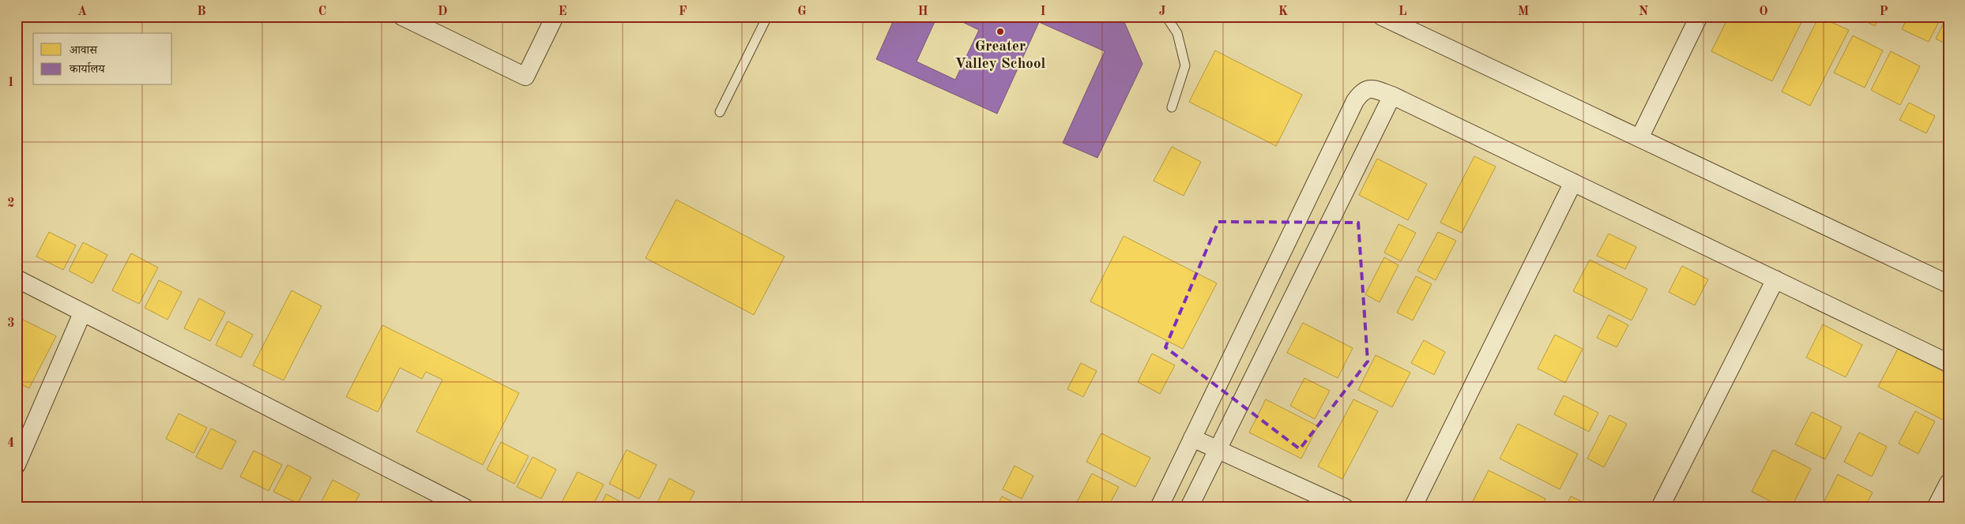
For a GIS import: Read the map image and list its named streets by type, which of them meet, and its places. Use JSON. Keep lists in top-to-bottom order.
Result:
{
  "places": ["Greater Valley School"],
  "legend": ["आवास", "कार्यालय"],
  "grid": {
    "columns": [
      "A",
      "B",
      "C",
      "D",
      "E",
      "F",
      "G",
      "H",
      "I",
      "J",
      "K",
      "L",
      "M",
      "N",
      "O",
      "P"
    ],
    "rows": [
      "1",
      "2",
      "3",
      "4"
    ]
  }
}
